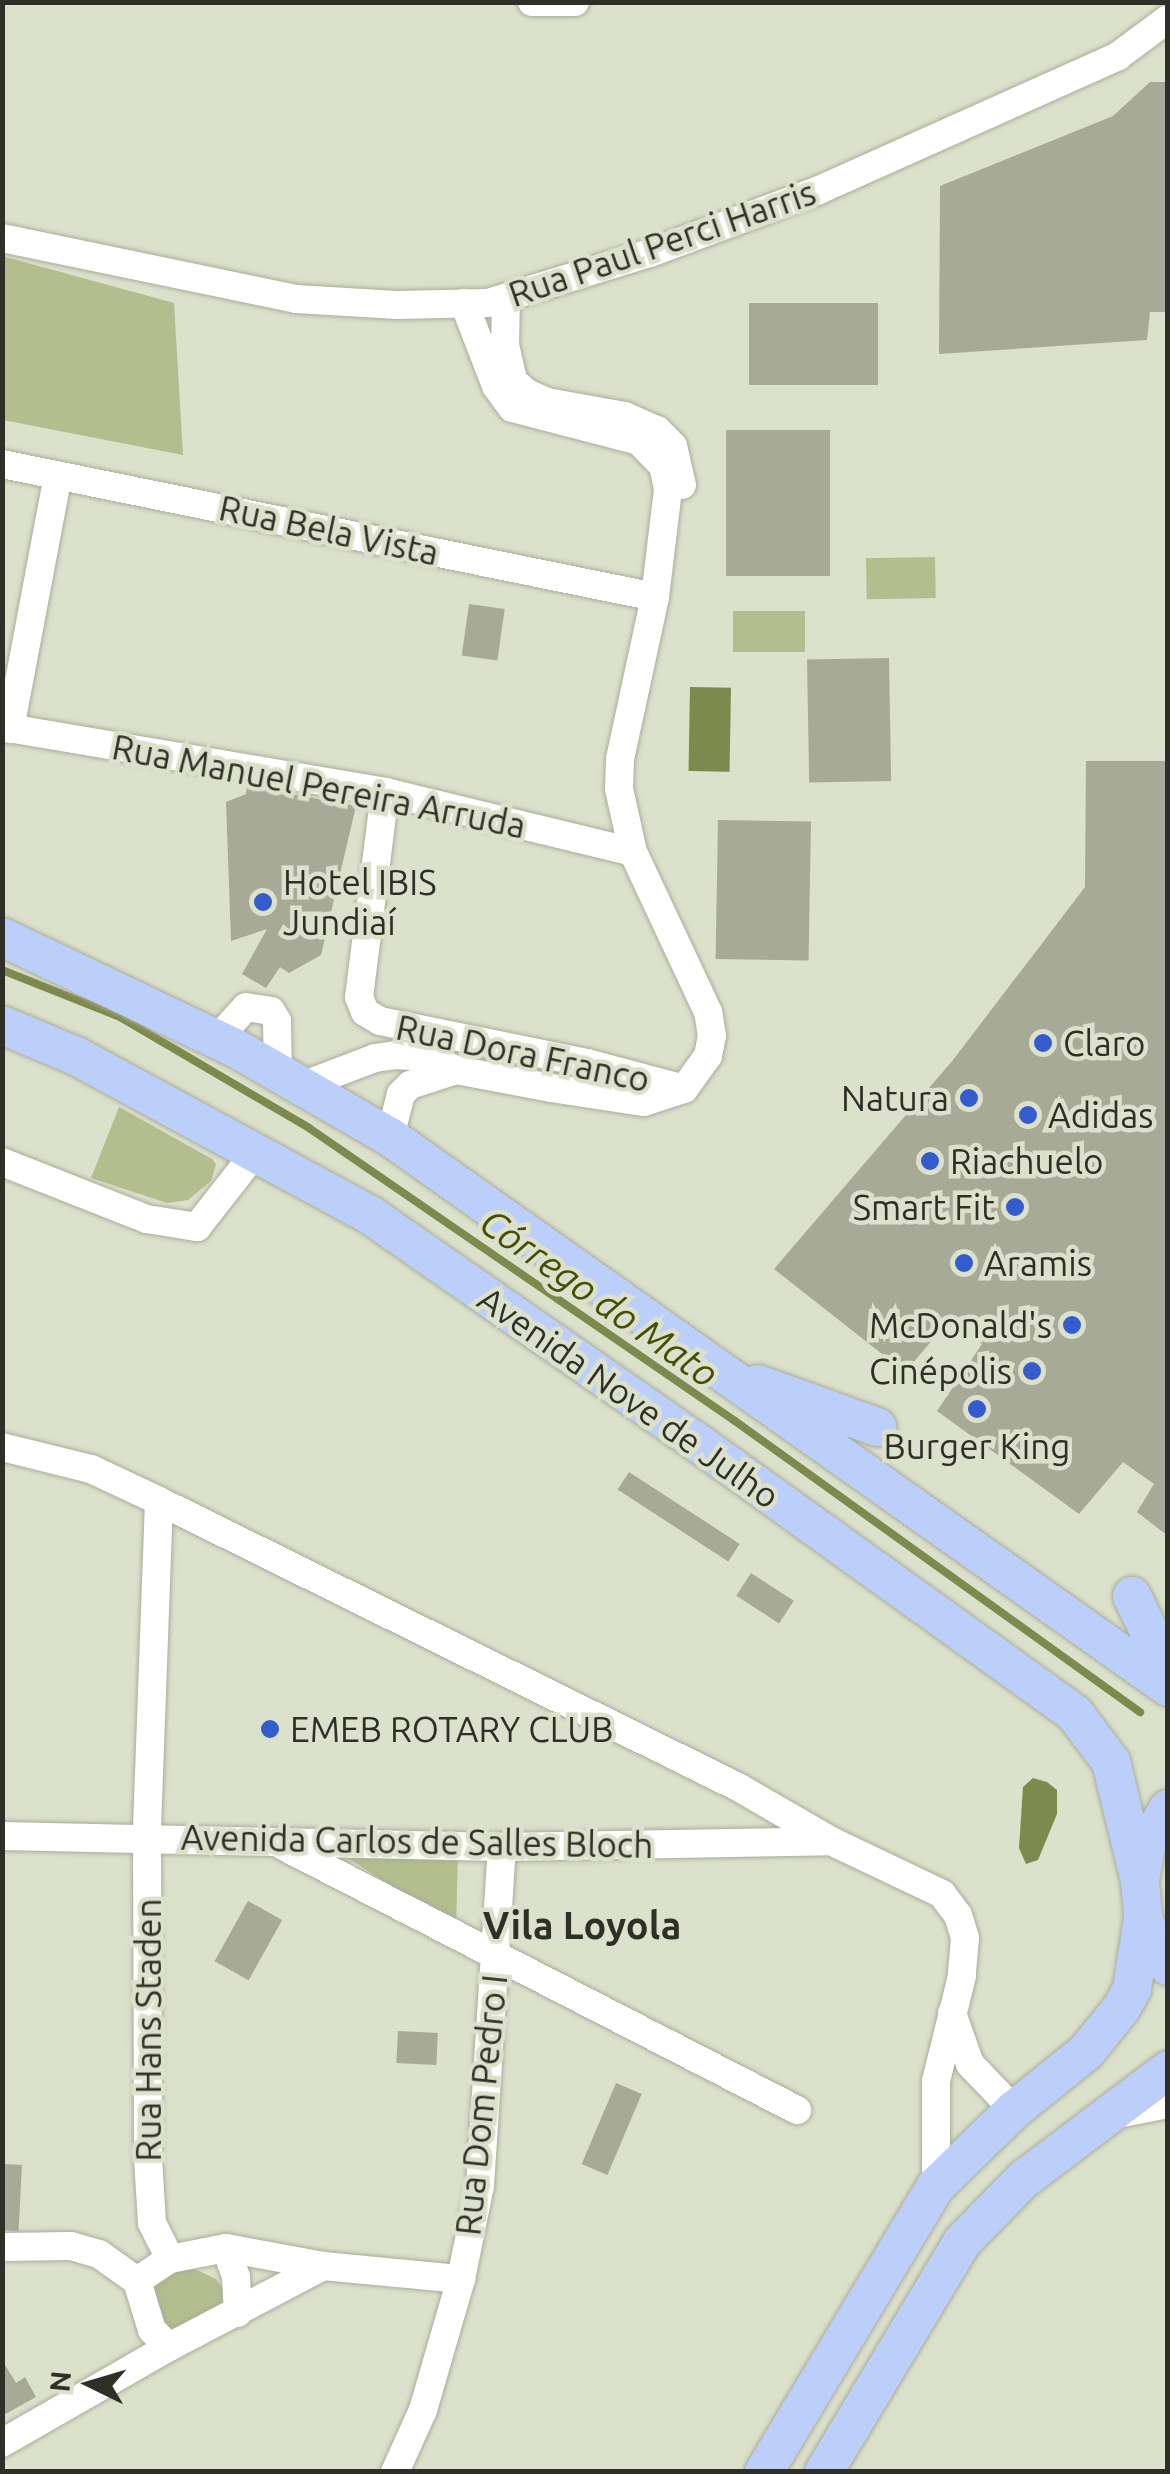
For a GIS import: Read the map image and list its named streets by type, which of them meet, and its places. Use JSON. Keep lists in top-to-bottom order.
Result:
{
  "streets": {
    "main road": ["Avenida Nove de Julho"],
    "street": [
      "Rua Paul Perci Harris",
      "Rua Bela Vista",
      "Rua Manuel Pereira Arruda",
      "Rua Dora Franco",
      "Avenida Carlos de Salles Bloch",
      "Rua Hans Staden",
      "Rua Dom Pedro I"
    ]
  },
  "crossings": [
    ["Rua Paul Perci Harris", "Rua Dora Franco"],
    ["Rua Bela Vista", "Rua Dora Franco"],
    ["Rua Manuel Pereira Arruda", "Rua Dora Franco"],
    ["Avenida Carlos de Salles Bloch", "Rua Hans Staden"],
    ["Avenida Carlos de Salles Bloch", "Rua Dom Pedro I"]
  ],
  "districts": ["Vila Loyola"],
  "water": ["Córrego do Mato"],
  "places": [
    "Hotel IBIS Jundiaí",
    "Claro",
    "Natura",
    "Adidas",
    "Riachuelo",
    "Smart Fit",
    "Aramis",
    "McDonald's",
    "Cinépolis",
    "Burger King",
    "EMEB ROTARY CLUB"
  ],
  "north": "left"
}
